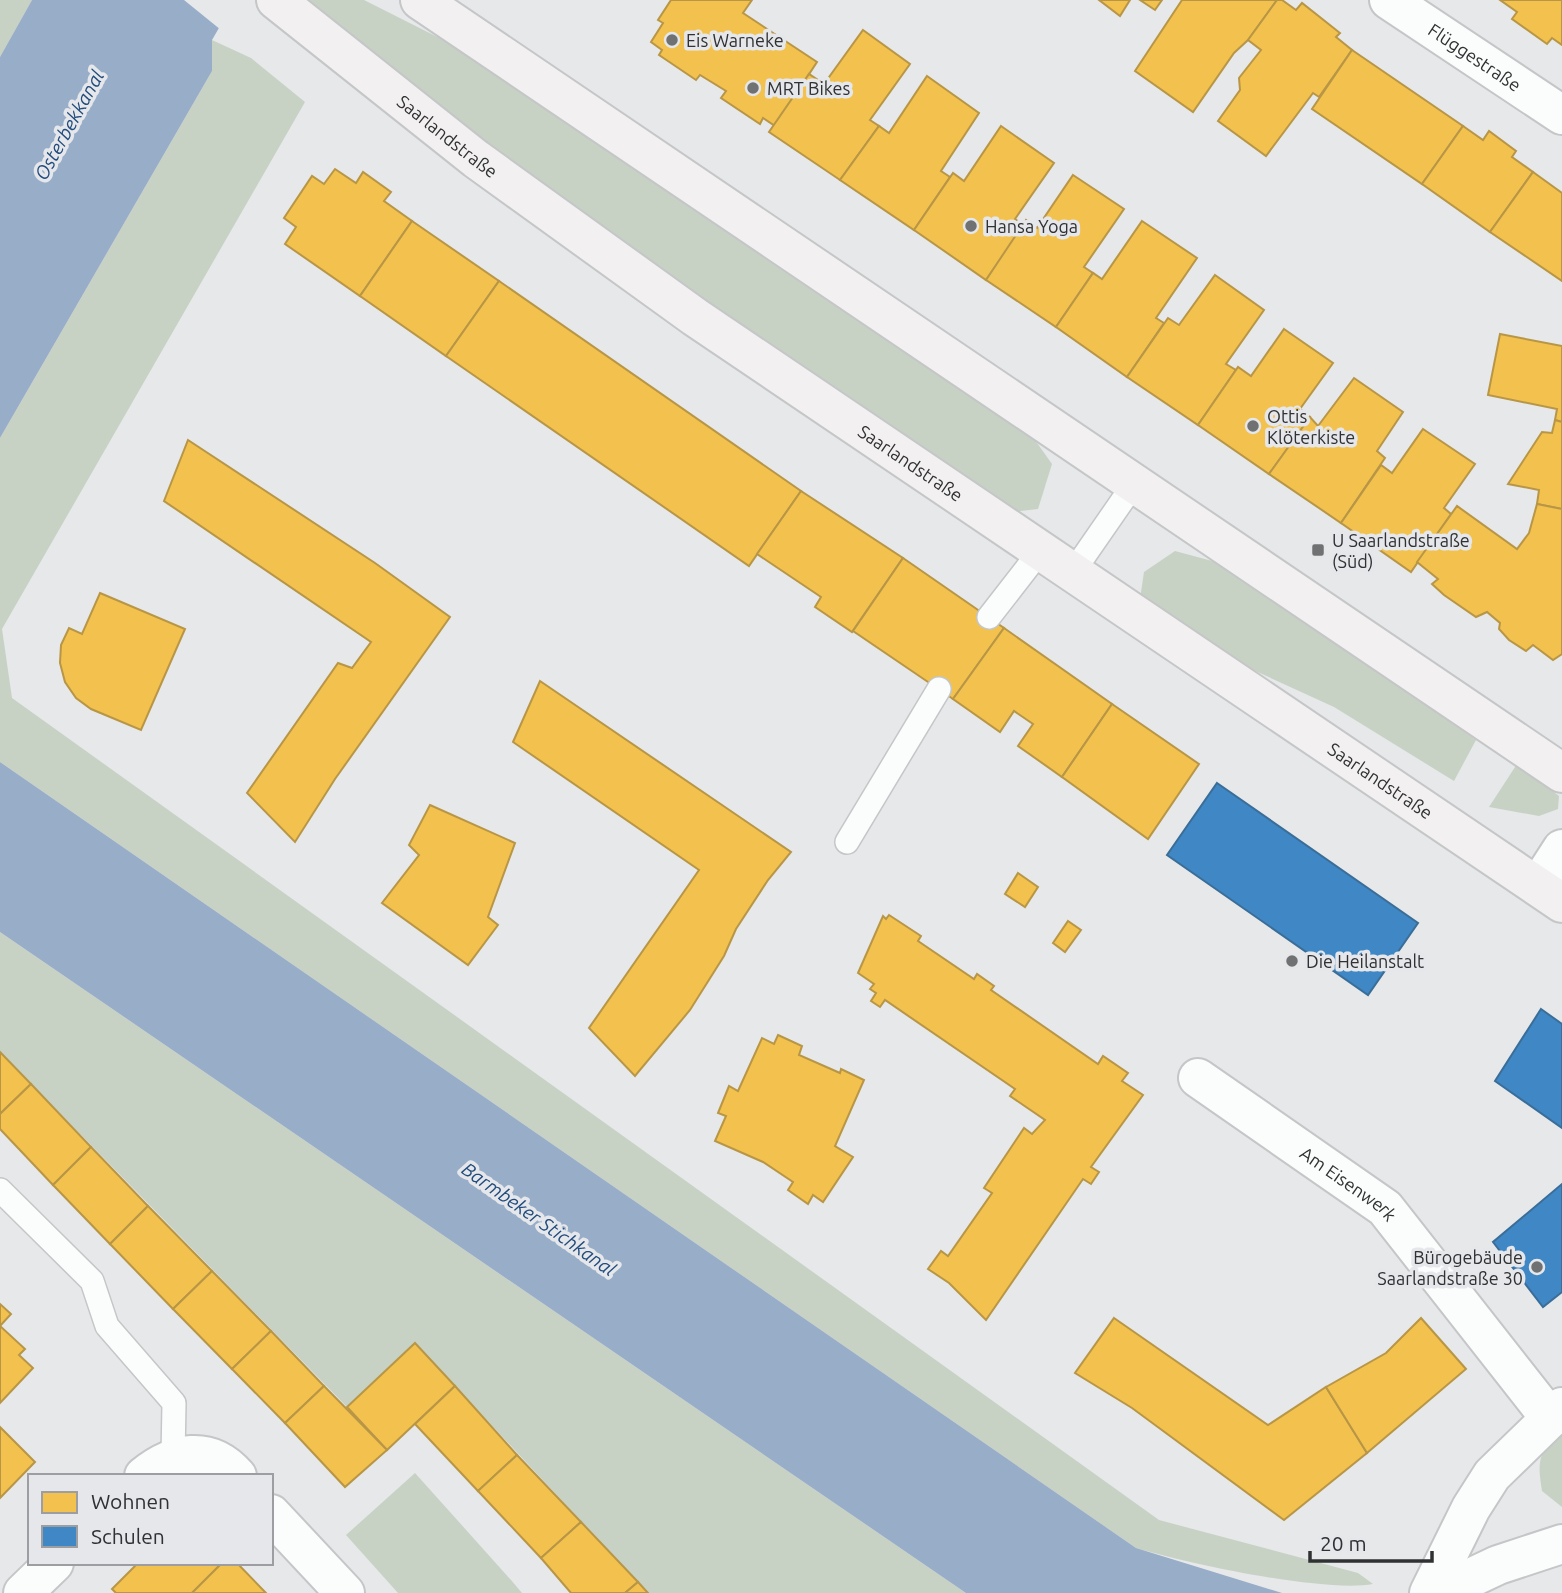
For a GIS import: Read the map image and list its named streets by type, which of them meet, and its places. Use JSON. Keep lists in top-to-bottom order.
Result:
{
  "streets": {
    "main road": ["Saarlandstraße"],
    "street": ["Flüggestraße", "Am Eisenwerk"]
  },
  "water": ["Osterbekkanal", "Barmbeker Stichkanal"],
  "places": {
    "other": [
      "Eis Warneke",
      "MRT Bikes",
      "Hansa Yoga",
      "Ottis Klöterkiste",
      "Die Heilanstalt",
      "Bürogebäude Saarlandstraße 30"
    ],
    "transit": ["U Saarlandstraße (Süd)"]
  },
  "legend": ["Wohnen", "Schulen"],
  "scale_bar": "20 m"
}
